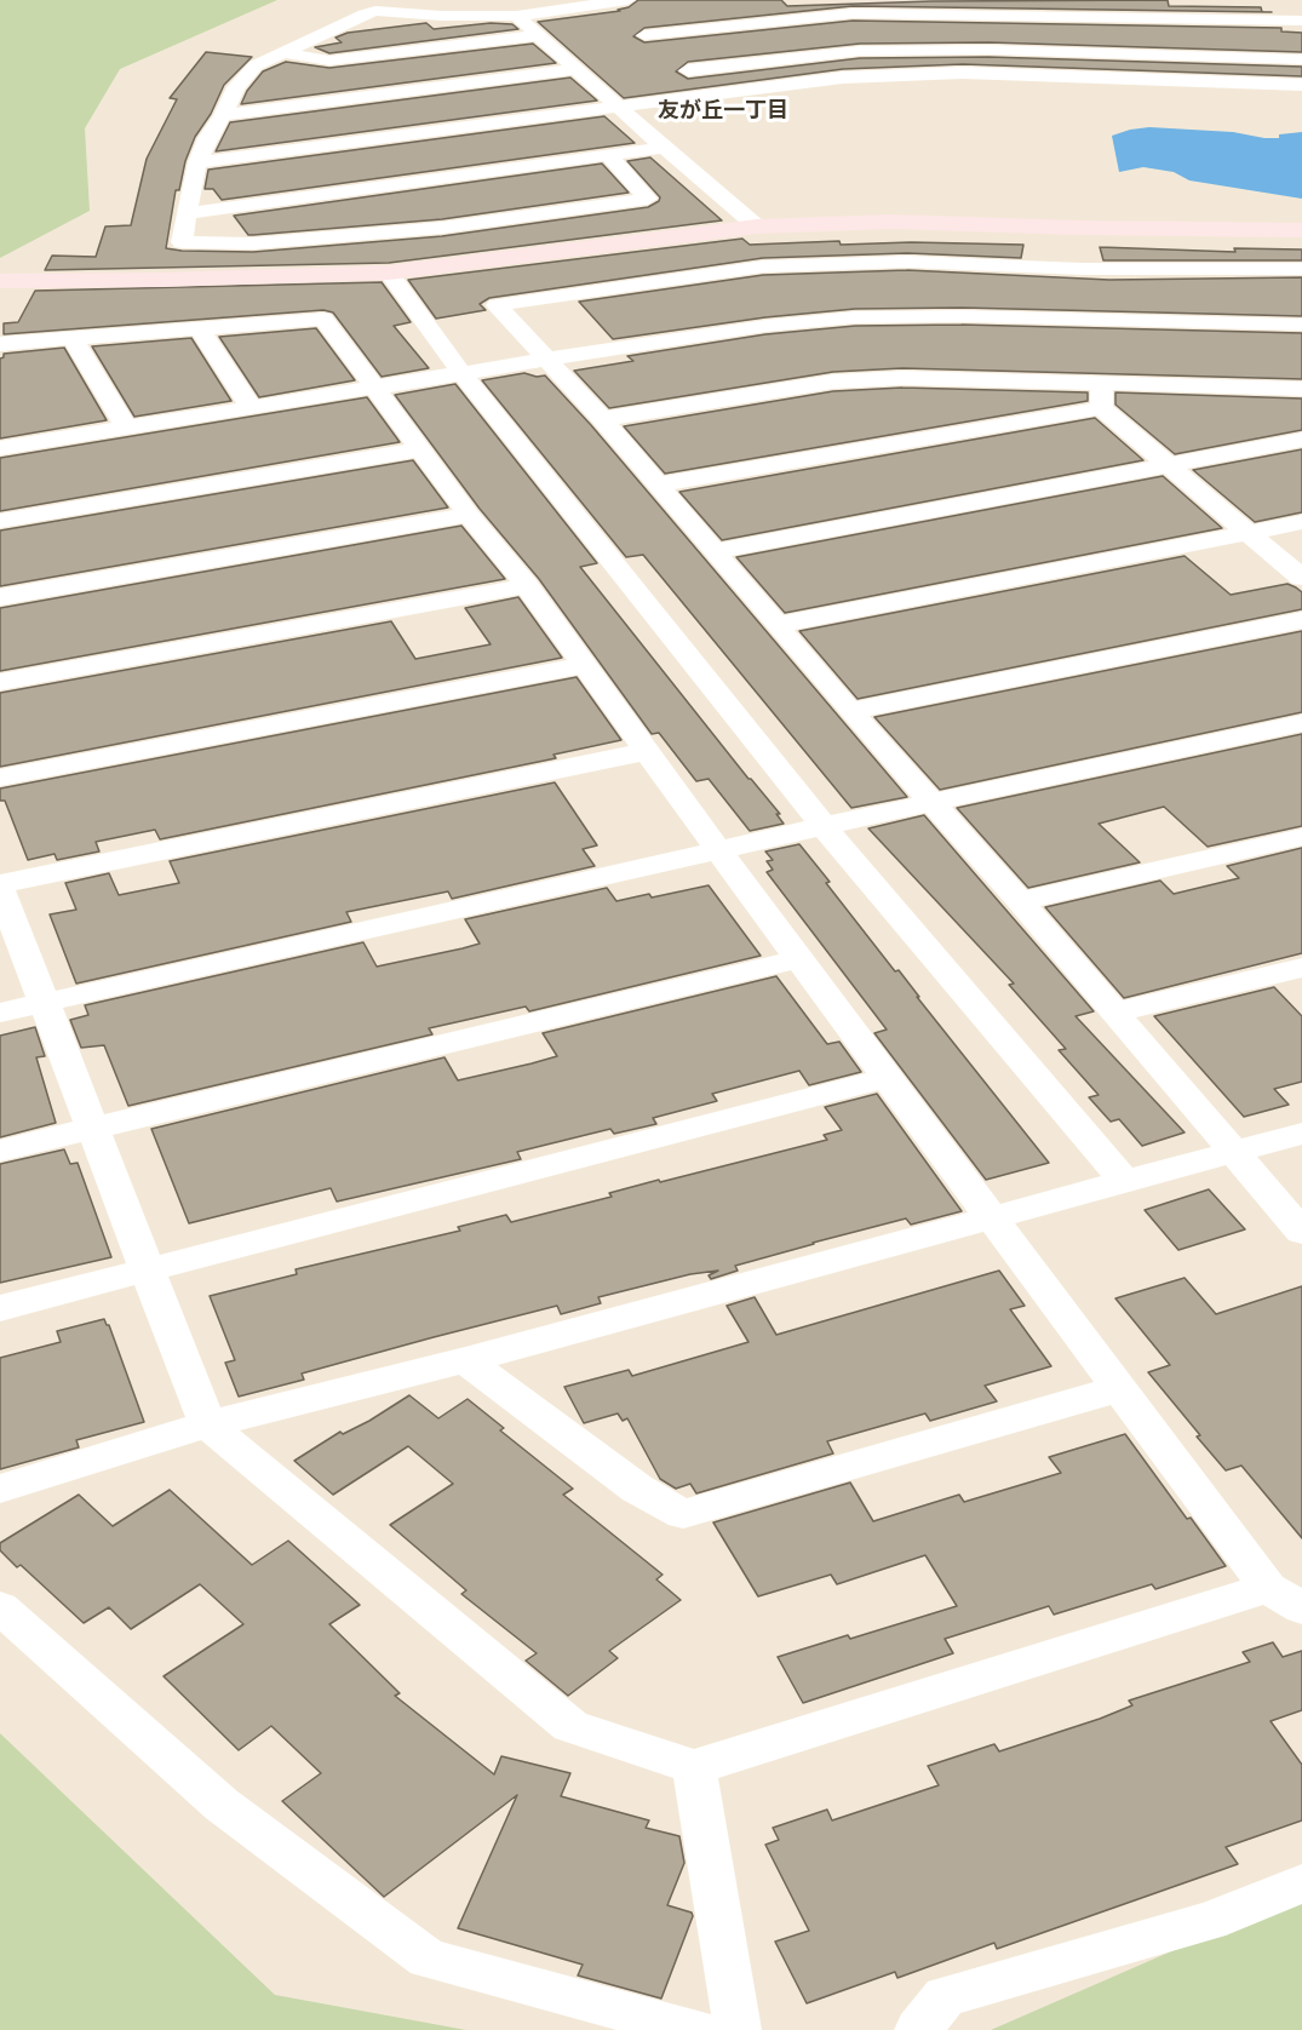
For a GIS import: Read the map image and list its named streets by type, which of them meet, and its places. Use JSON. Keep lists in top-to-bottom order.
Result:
{
  "districts": ["友が丘一丁目"]
}
